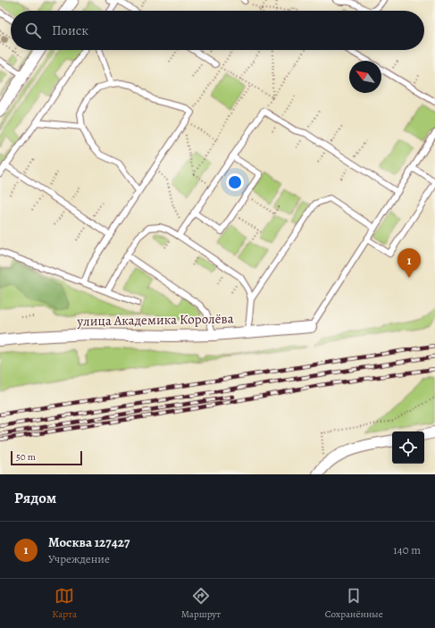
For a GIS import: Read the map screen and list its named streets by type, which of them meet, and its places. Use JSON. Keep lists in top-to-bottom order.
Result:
{
  "streets": {
    "street": ["улица Академика Королёва"]
  },
  "scale_bar": "50 m",
  "north": "top left",
  "page": {
    "search": "Поиск",
    "pins": "1",
    "scale": "50 m",
    "heading": "Рядом",
    "list": [
      {
        "mark": "1",
        "name": "Москва 127427",
        "note": "Учреждение",
        "value": "140 m"
      }
    ],
    "nav": ["Карта", "Маршрут", "Сохранённые"]
  }
}
